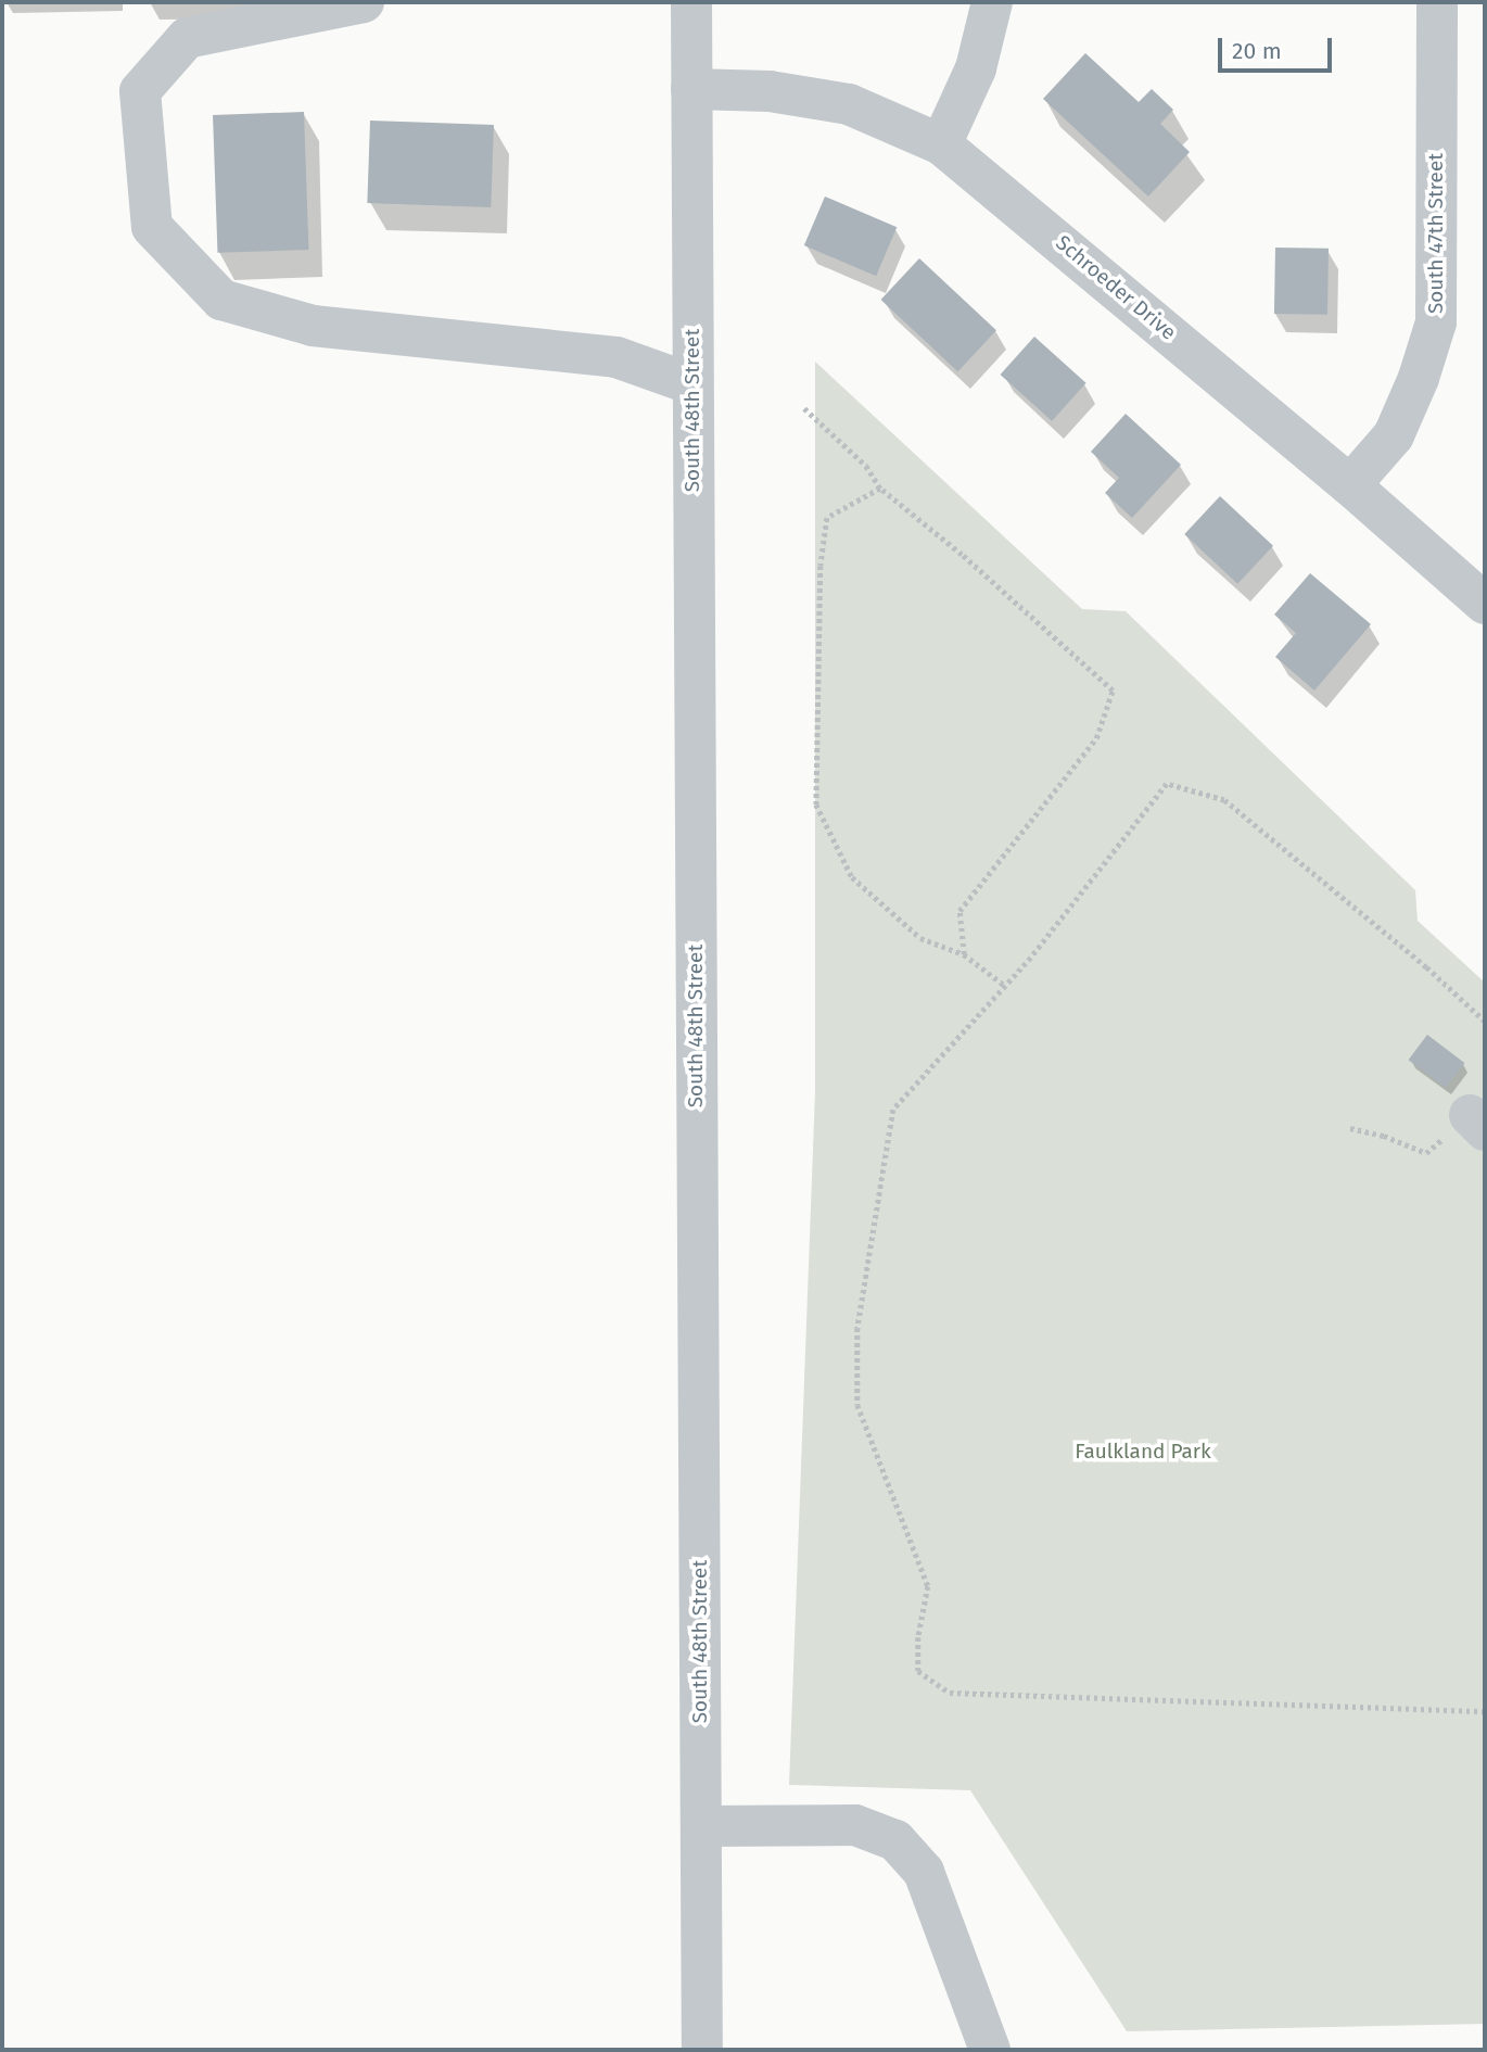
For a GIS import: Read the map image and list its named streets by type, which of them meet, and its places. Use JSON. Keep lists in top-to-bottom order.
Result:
{
  "streets": {
    "street": ["South 47th Street", "Schroeder Drive", "South 48th Street"]
  },
  "crossings": [
    ["South 47th Street", "Schroeder Drive"],
    ["Schroeder Drive", "South 48th Street"]
  ],
  "parks": ["Faulkland Park"],
  "scale_bar": "20 m"
}
